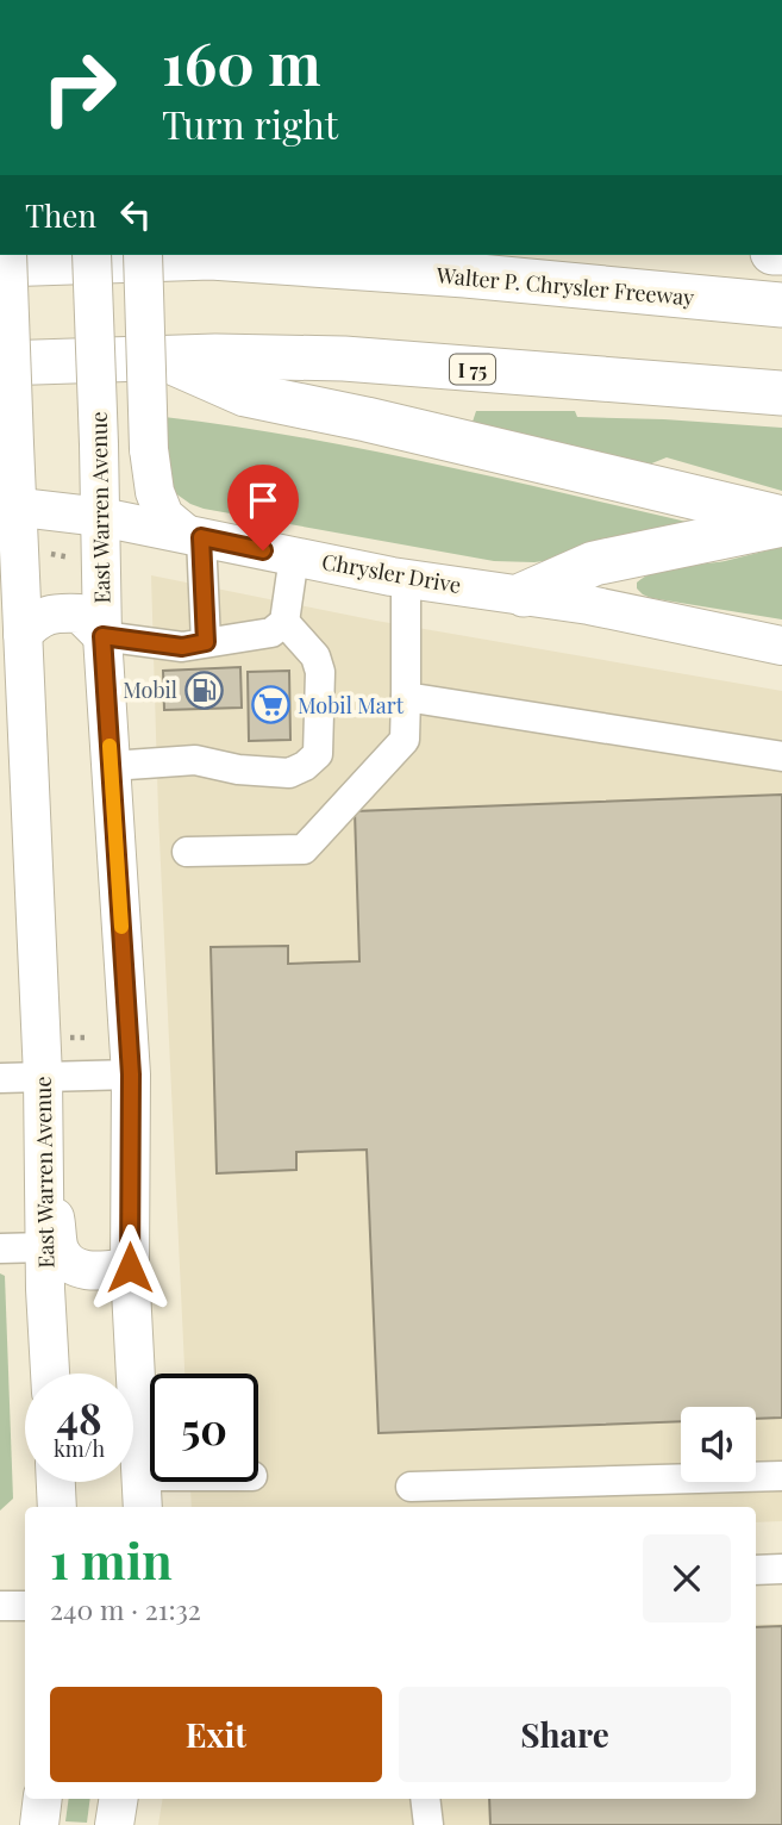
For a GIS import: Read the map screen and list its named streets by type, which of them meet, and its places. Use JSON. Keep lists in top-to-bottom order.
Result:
{
  "streets": {
    "highway": ["Walter P. Chrysler Freeway", "I 75"],
    "main road": ["East Warren Avenue", "Chrysler Drive"]
  },
  "crossings": [
    ["East Warren Avenue", "Chrysler Drive"]
  ],
  "places": {
    "fuel station": ["Mobil"],
    "supermarket": ["Mobil Mart"]
  },
  "page": {
    "turn": ["160 m", "Turn right"],
    "then": "Then",
    "speed": "48 km/h",
    "limit": "50",
    "heading": ["1 min", "240 m · 21:32"],
    "buttons": ["Exit", "Share"]
  }
}
